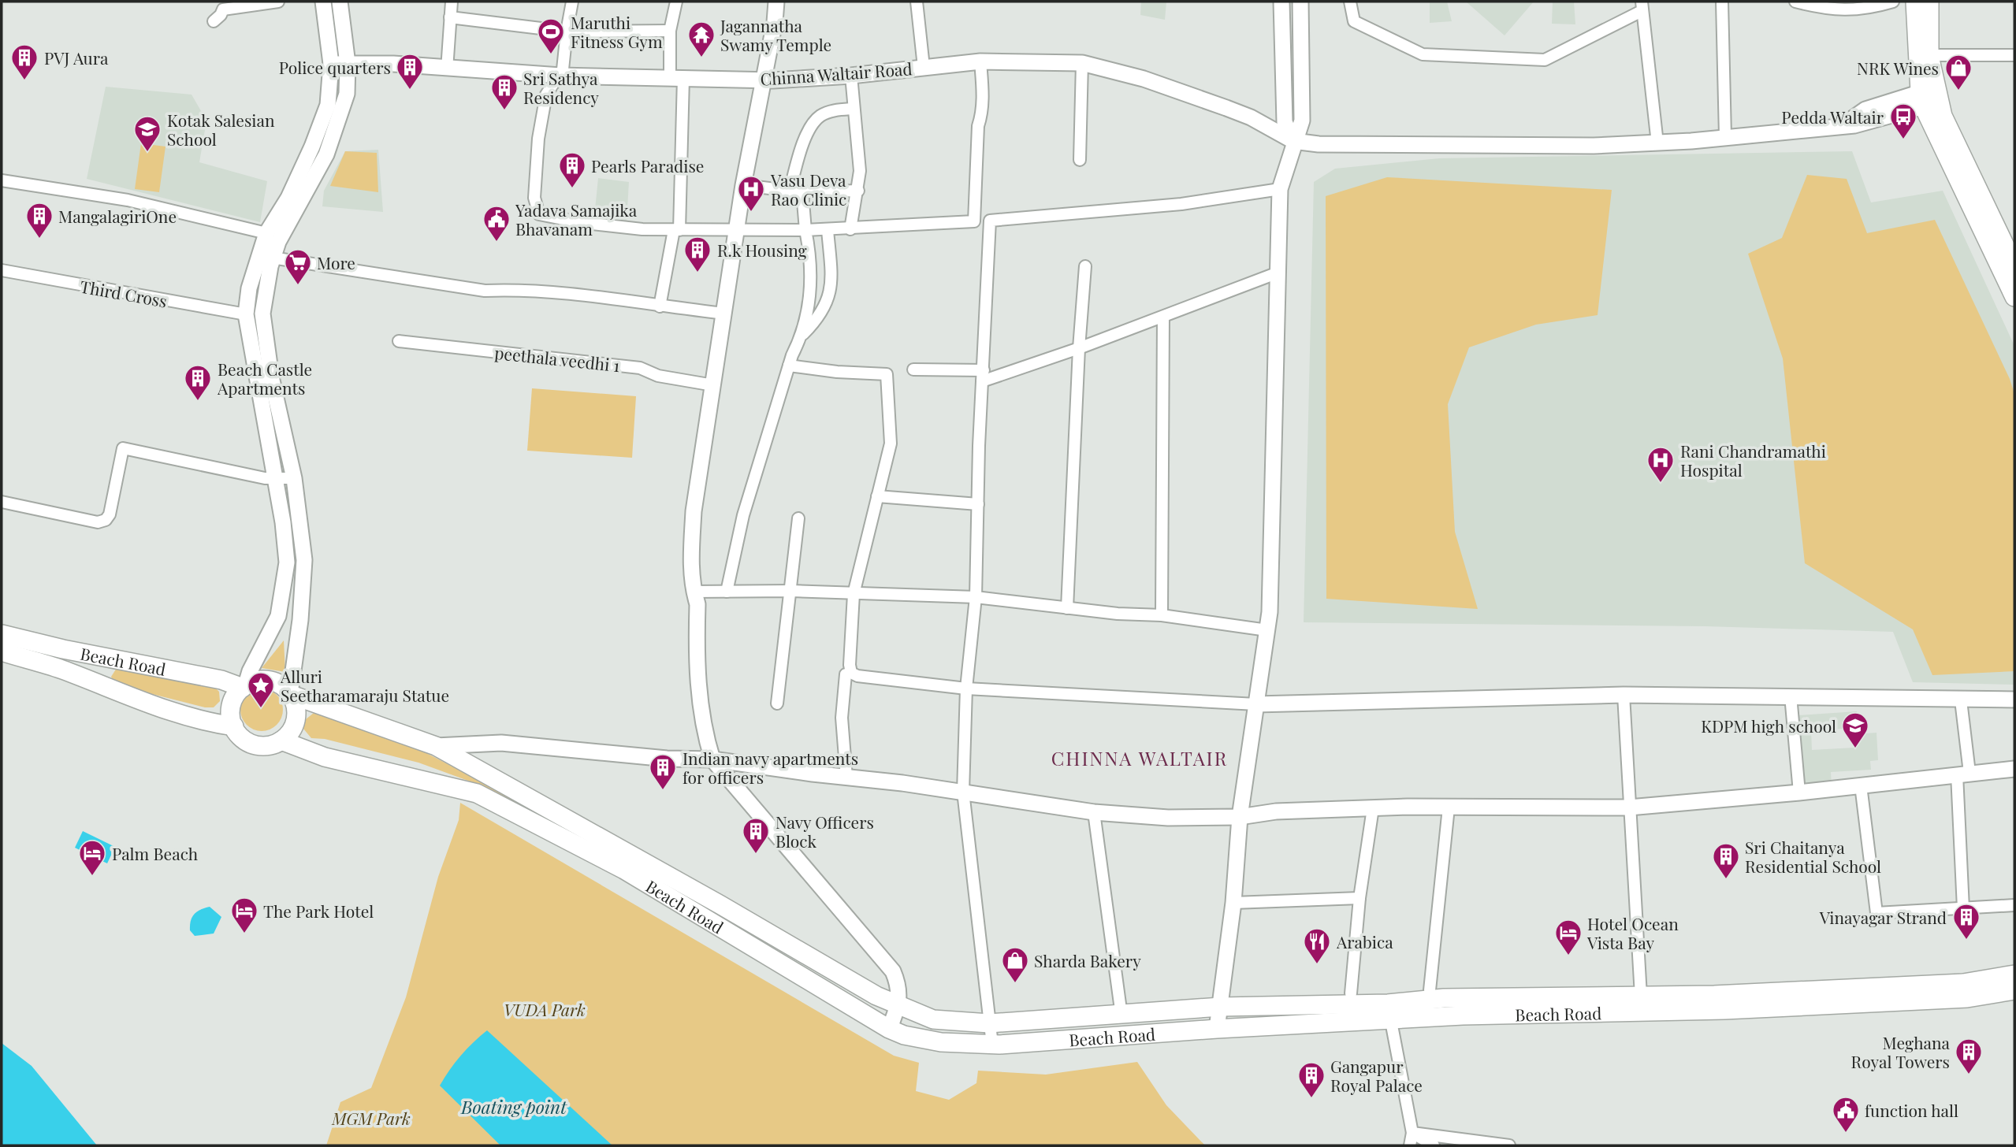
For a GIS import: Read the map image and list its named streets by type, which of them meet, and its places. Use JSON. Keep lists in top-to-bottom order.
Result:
{
  "streets": {
    "main road": ["Beach Road"],
    "street": ["Chinna Waltair Road", "Third Cross", "peethala veedhi 1"]
  },
  "districts": ["CHINNA WALTAIR"],
  "water": ["Boating point"],
  "parks": ["VUDA Park", "MGM Park"],
  "places": {
    "sports": ["Maruthi Fitness Gym"],
    "temple": ["Jagannatha Swamy Temple"],
    "building": [
      "PVJ Aura",
      "Police quarters",
      "Sri Sathya Residency",
      "Pearls Paradise",
      "MangalagiriOne",
      "R.k Housing",
      "Beach Castle Apartments",
      "Indian navy apartments for officers",
      "Navy Officers Block",
      "Sri Chaitanya Residential School",
      "Vinayagar Strand",
      "Meghana Royal Towers",
      "Gangapur Royal Palace"
    ],
    "shop": ["NRK Wines", "Sharda Bakery"],
    "bus stop": ["Pedda Waltair"],
    "school or university": ["Kotak Salesian School", "KDPM high school"],
    "hospital": ["Vasu Deva Rao Clinic", "Rani Chandramathi Hospital"],
    "public building": ["Yadava Samajika Bhavanam", "function hall"],
    "supermarket": ["More"],
    "place": ["Alluri Seetharamaraju Statue"],
    "hotel": ["Palm Beach", "The Park Hotel", "Hotel Ocean Vista Bay"],
    "restaurant": ["Arabica"]
  }
}
